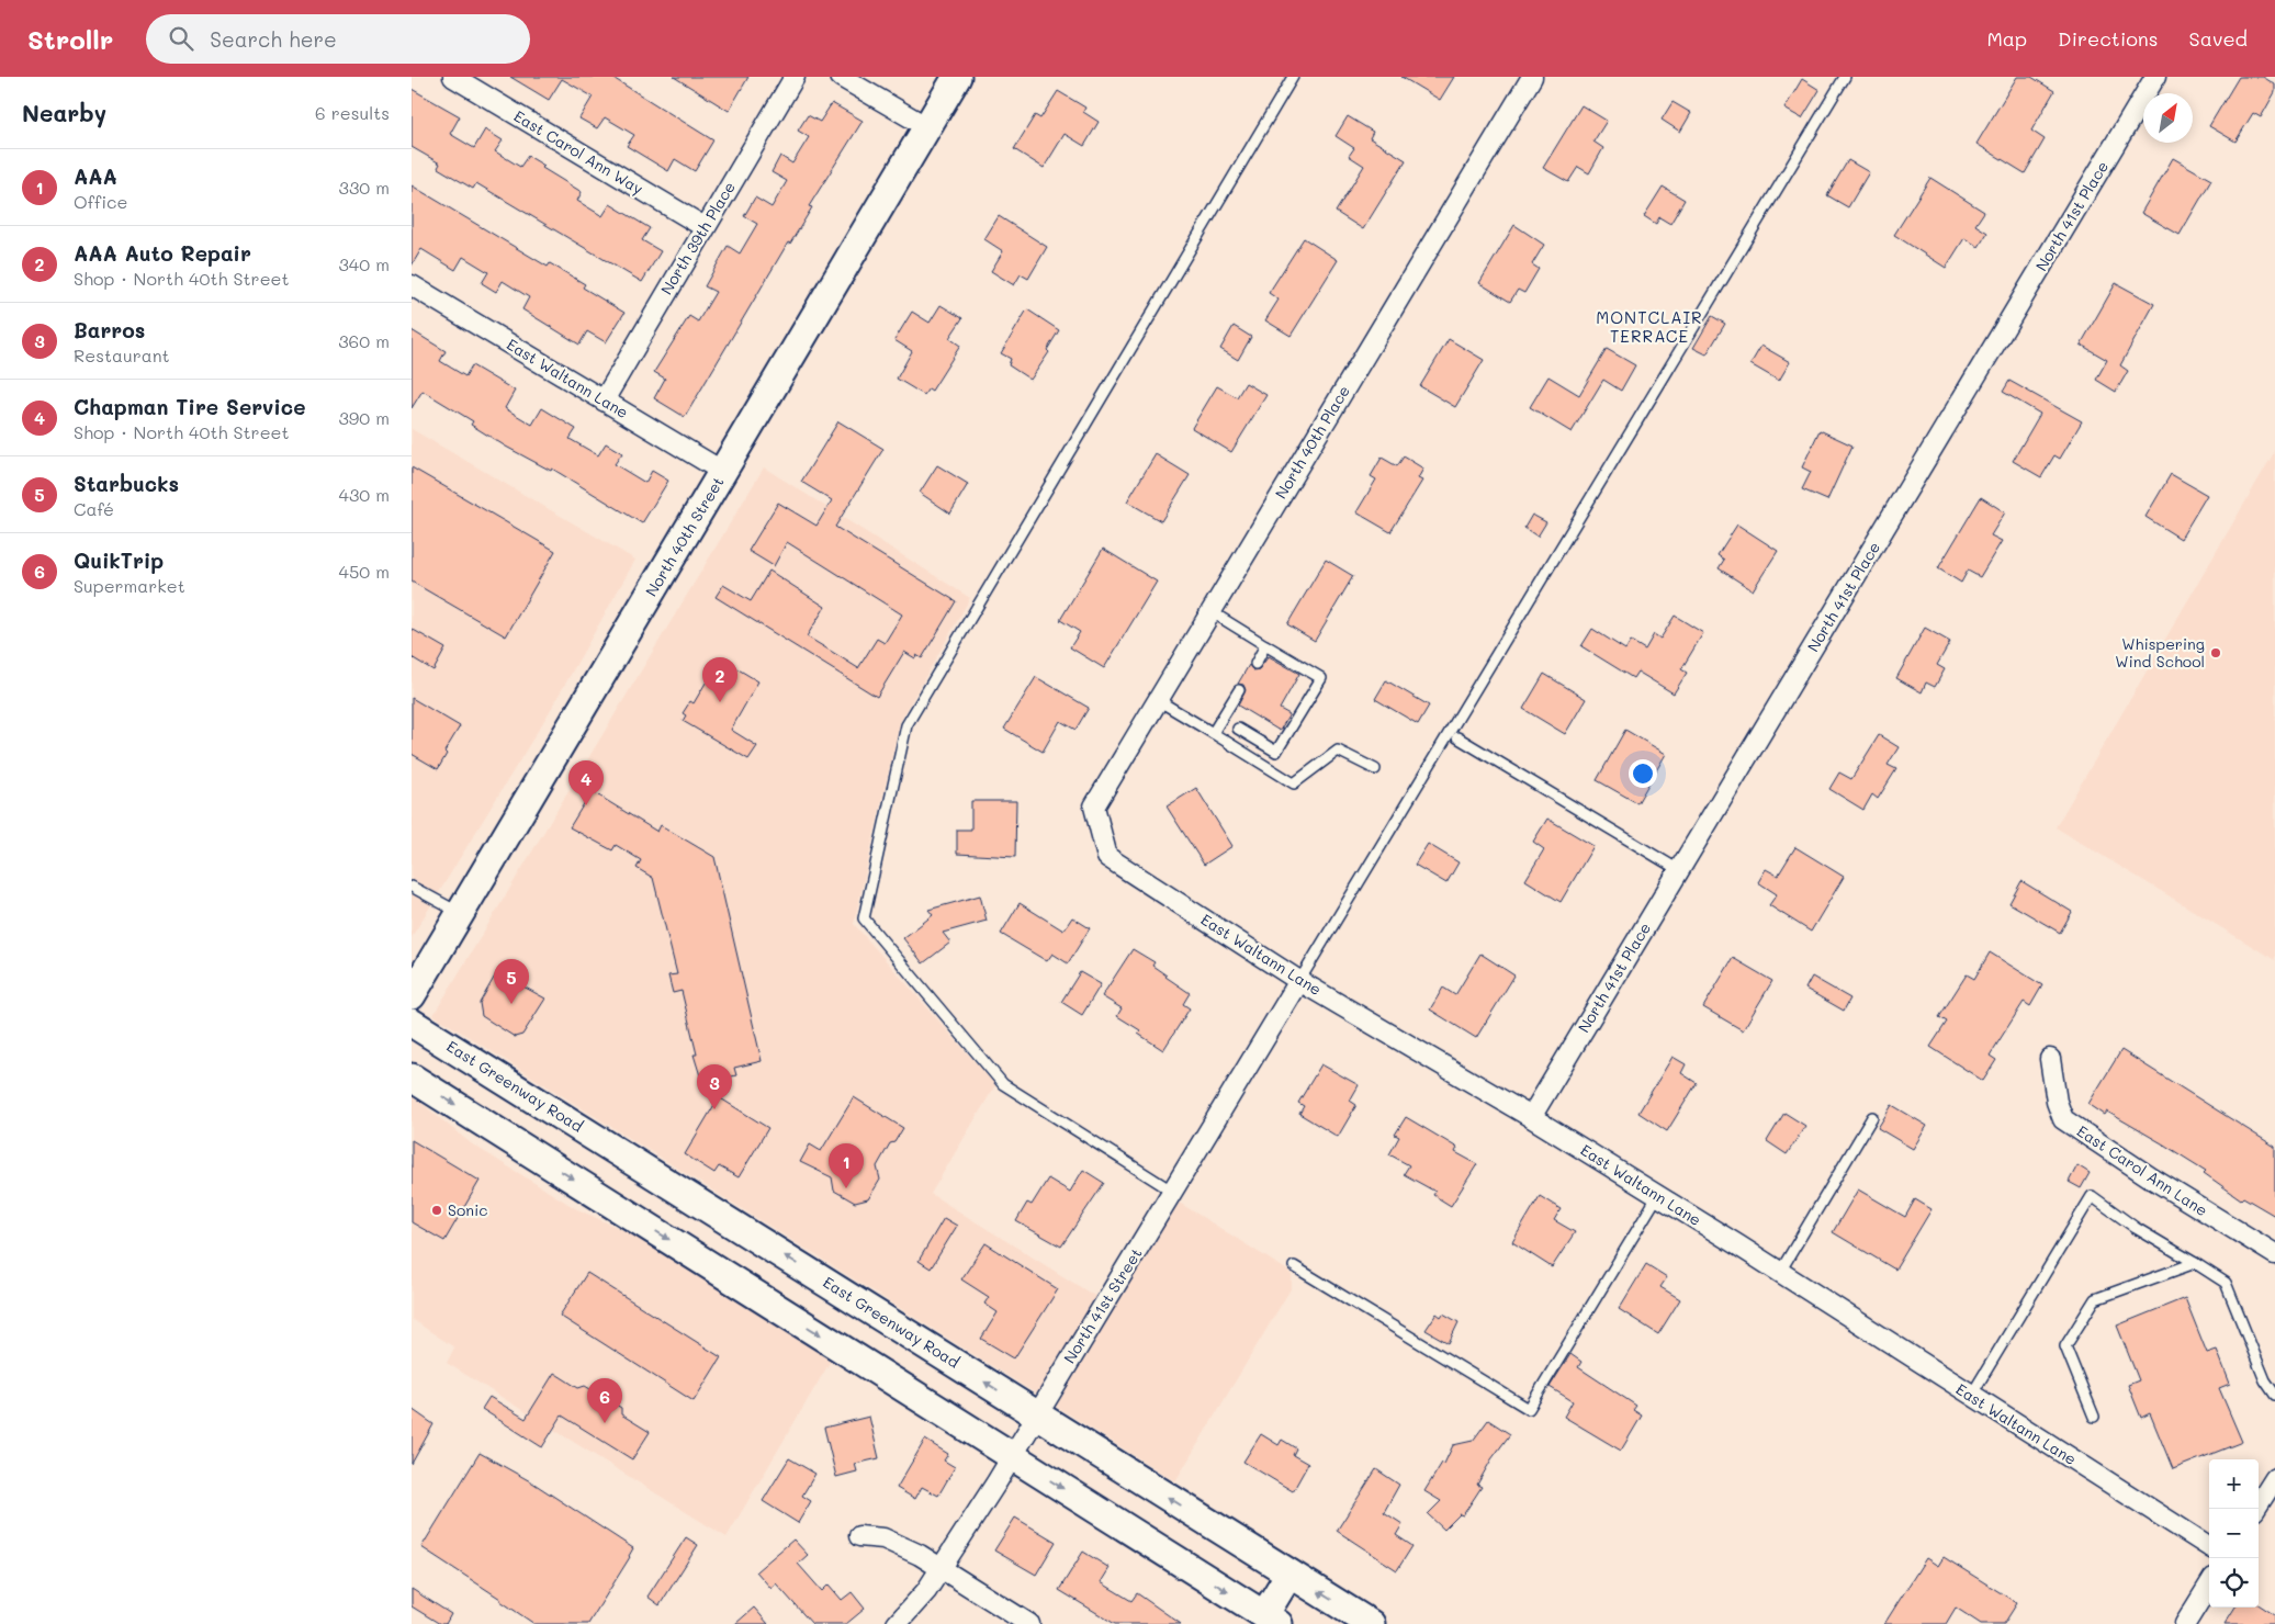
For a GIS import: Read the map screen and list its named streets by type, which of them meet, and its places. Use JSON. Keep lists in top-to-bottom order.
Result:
{
  "streets": {
    "main road": ["North 40th Street", "East Greenway Road"],
    "street": [
      "East Carol Ann Way",
      "North 41st Place",
      "North 39th Place",
      "East Waltann Lane",
      "North 40th Place",
      "East Carol Ann Lane",
      "North 41st Street"
    ]
  },
  "crossings": [
    ["East Carol Ann Way", "North 39th Place"],
    ["North 41st Place", "East Waltann Lane"],
    ["North 39th Place", "East Waltann Lane"],
    ["East Waltann Lane", "North 40th Place"],
    ["East Waltann Lane", "North 40th Street"],
    ["East Waltann Lane", "North 41st Street"],
    ["East Greenway Road", "North 41st Street"]
  ],
  "districts": ["MONTCLAIR TERRACE"],
  "places": ["Whispering Wind School", "Sonic"],
  "north": "top right",
  "page": {
    "header": "Strollr",
    "search": "Search here",
    "nav": ["Map", "Directions", "Saved"],
    "heading": ["Nearby", "6 results"],
    "list": [
      {
        "mark": "1",
        "name": "AAA",
        "note": "Office",
        "value": "330 m"
      },
      {
        "mark": "2",
        "name": "AAA Auto Repair",
        "note": "Shop · North 40th Street",
        "value": "340 m"
      },
      {
        "mark": "3",
        "name": "Barros",
        "note": "Restaurant",
        "value": "360 m"
      },
      {
        "mark": "4",
        "name": "Chapman Tire Service",
        "note": "Shop · North 40th Street",
        "value": "390 m"
      },
      {
        "mark": "5",
        "name": "Starbucks",
        "note": "Café",
        "value": "430 m"
      },
      {
        "mark": "6",
        "name": "QuikTrip",
        "note": "Supermarket",
        "value": "450 m"
      }
    ],
    "pins": [
      "2",
      "4",
      "5",
      "3",
      "1",
      "6"
    ],
    "map_buttons": ["+", "−"]
  }
}
